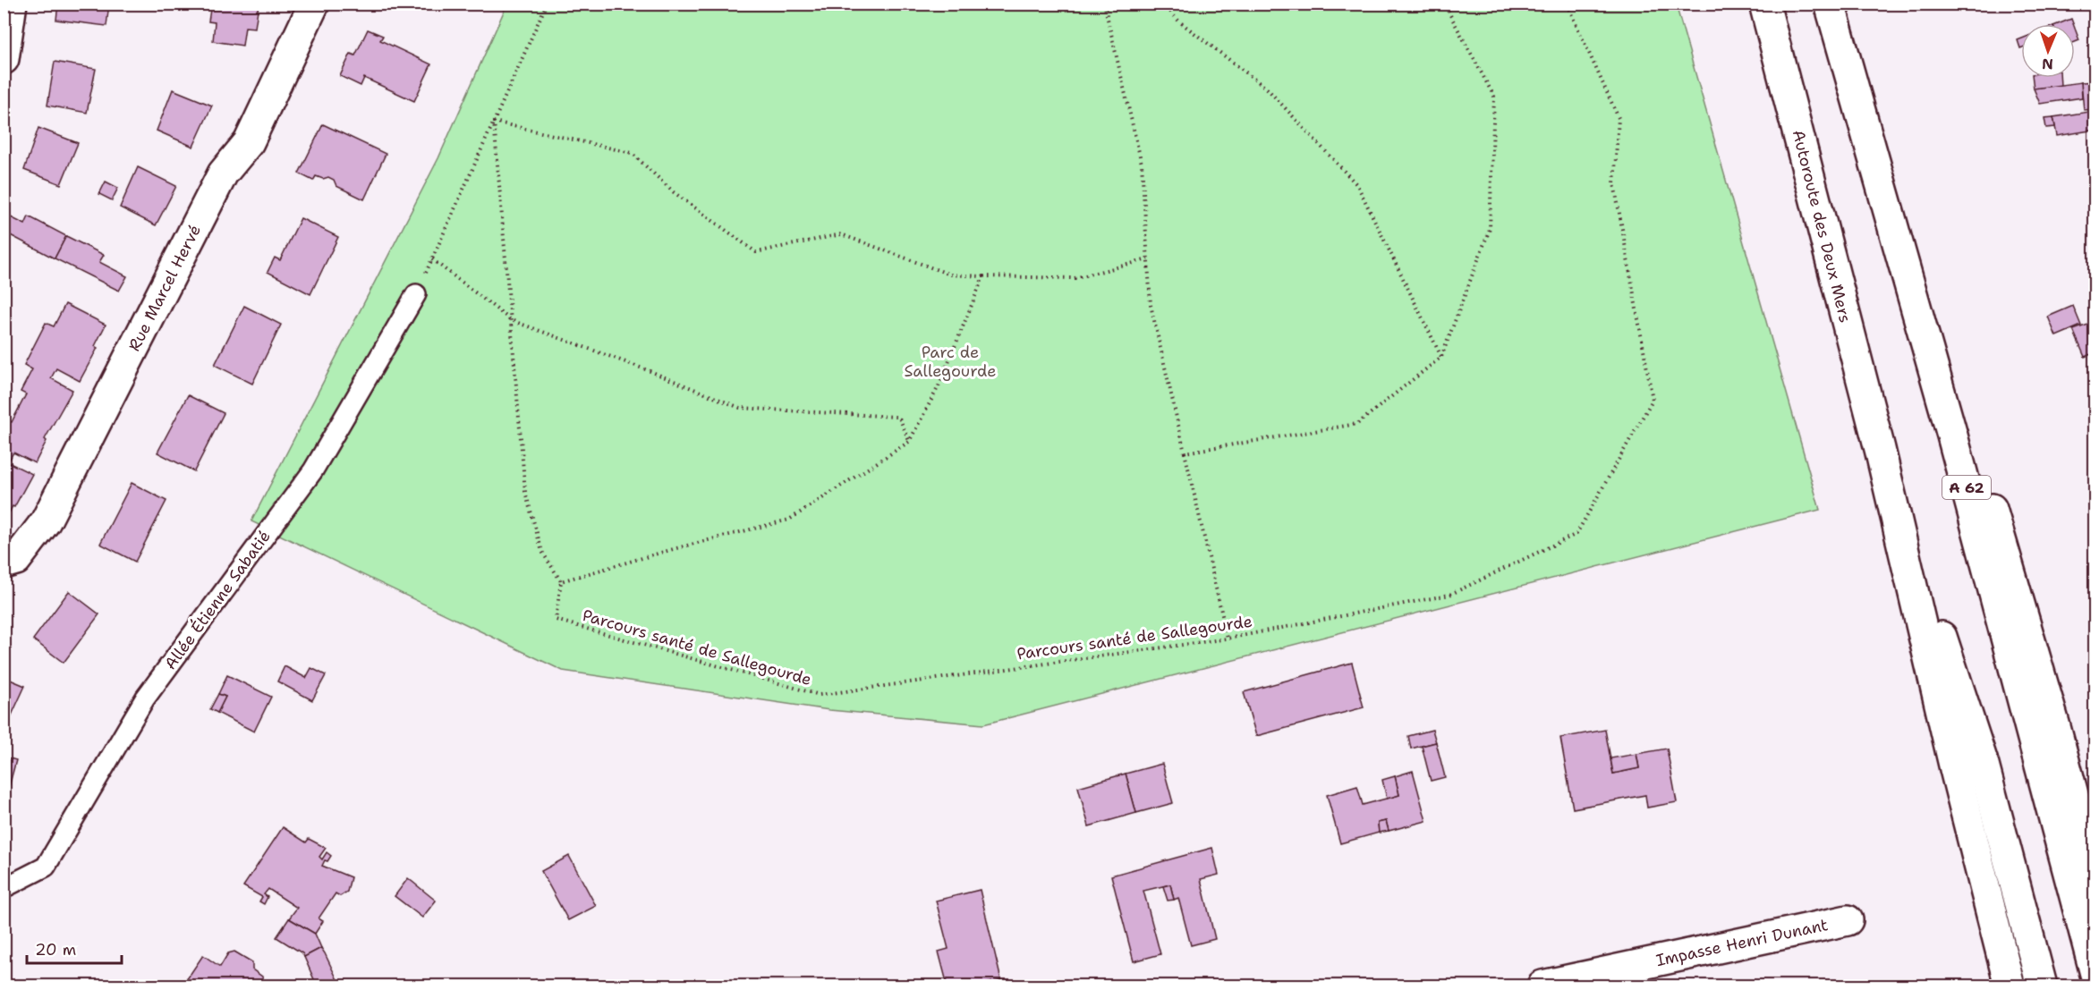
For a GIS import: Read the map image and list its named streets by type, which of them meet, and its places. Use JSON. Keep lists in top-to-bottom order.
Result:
{
  "streets": {
    "main road": [
      "Autoroute des Deux Mers",
      "Rue Marcel Hervé",
      "A 62",
      "Impasse Henri Dunant"
    ],
    "lane": ["Allée Étienne Sabatié"],
    "path": ["Parcours santé de Sallegourde"]
  },
  "parks": ["Parc de Sallegourde"],
  "scale_bar": "20 m",
  "north": "bottom"
}
